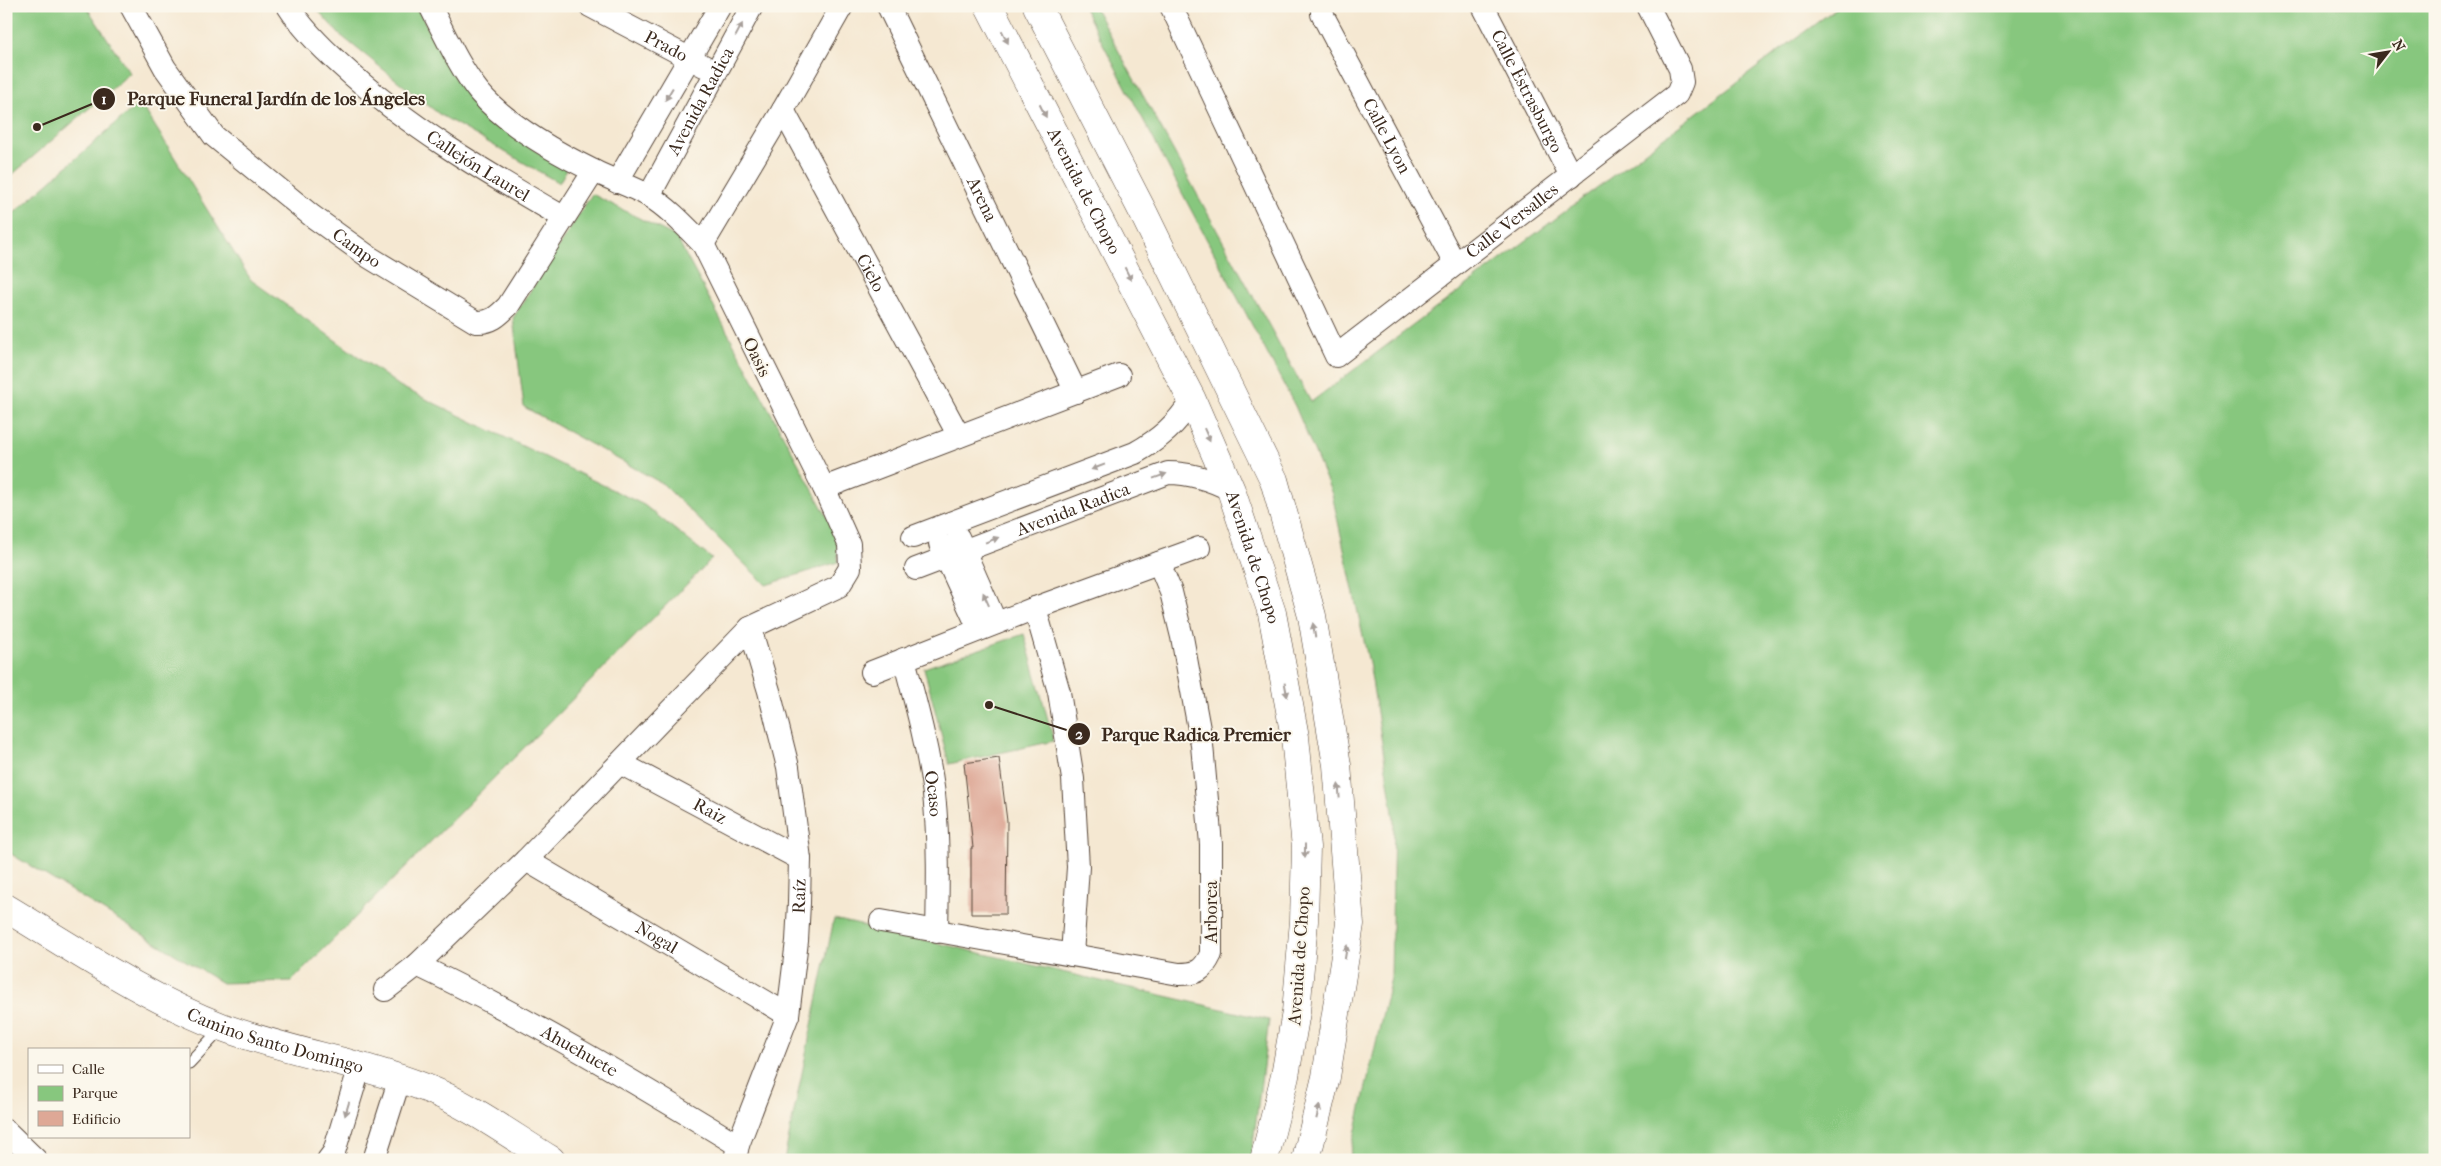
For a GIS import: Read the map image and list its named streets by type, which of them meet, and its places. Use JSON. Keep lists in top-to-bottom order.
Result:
{
  "streets": {
    "street": [
      "Prado",
      "Calle Estrasburgo",
      "Avenida Radica",
      "Calle Lyon",
      "Callejón Laurel",
      "Avenida de Chopo",
      "Arena",
      "Calle Versalles",
      "Campo",
      "Cielo",
      "Oasis",
      "Ocaso",
      "Raiz",
      "Raíz",
      "Arborea",
      "Nogal",
      "Camino Santo Domingo",
      "Ahuehuete"
    ]
  },
  "crossings": [
    ["Prado", "Avenida Radica"],
    ["Calle Estrasburgo", "Calle Versalles"],
    ["Avenida Radica", "Avenida de Chopo"],
    ["Avenida Radica", "Oasis"],
    ["Calle Lyon", "Calle Versalles"],
    ["Callejón Laurel", "Campo"],
    ["Campo", "Oasis"],
    ["Oasis", "Raíz"],
    ["Ocaso", "Arborea"],
    ["Raiz", "Raíz"],
    ["Raíz", "Nogal"],
    ["Raíz", "Ahuehuete"]
  ],
  "places": ["Parque Funeral Jardín de los Ángeles", "Parque Radica Premier"],
  "legend": ["Calle", "Parque", "Edificio"],
  "north": "top right"
}
